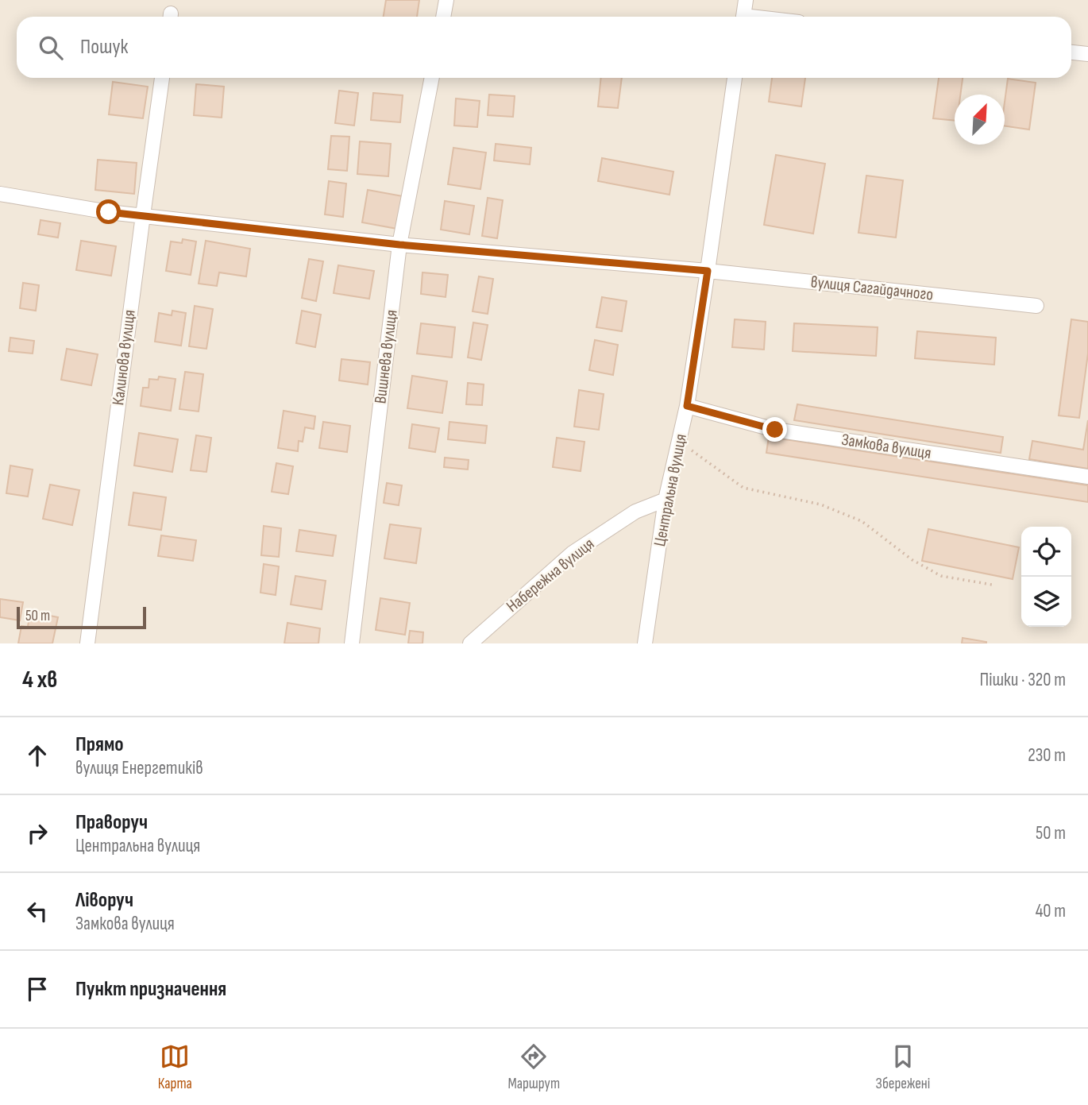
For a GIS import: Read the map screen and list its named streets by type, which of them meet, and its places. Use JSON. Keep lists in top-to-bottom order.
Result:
{
  "streets": {
    "street": [
      "вулиця Сагайдачного",
      "Вишнева вулиця",
      "Калинова вулиця",
      "Замкова вулиця",
      "Центральна вулиця",
      "Набережна вулиця"
    ]
  },
  "crossings": [
    ["вулиця Сагайдачного", "Вишнева вулиця"],
    ["вулиця Сагайдачного", "Калинова вулиця"],
    ["вулиця Сагайдачного", "Центральна вулиця"],
    ["Замкова вулиця", "Центральна вулиця"],
    ["Центральна вулиця", "Набережна вулиця"]
  ],
  "scale_bar": "50 m",
  "north": "top right",
  "page": {
    "search": "Пошук",
    "scale": "50 m",
    "heading": ["4 хв", "Пішки · 320 m"],
    "list": [
      ["Прямо", "вулиця Енергетиків", "230 m"],
      ["Праворуч", "Центральна вулиця", "50 m"],
      ["Ліворуч", "Замкова вулиця", "40 m"],
      "Пункт призначення"
    ],
    "nav": ["Карта", "Маршрут", "Збережені"]
  }
}
